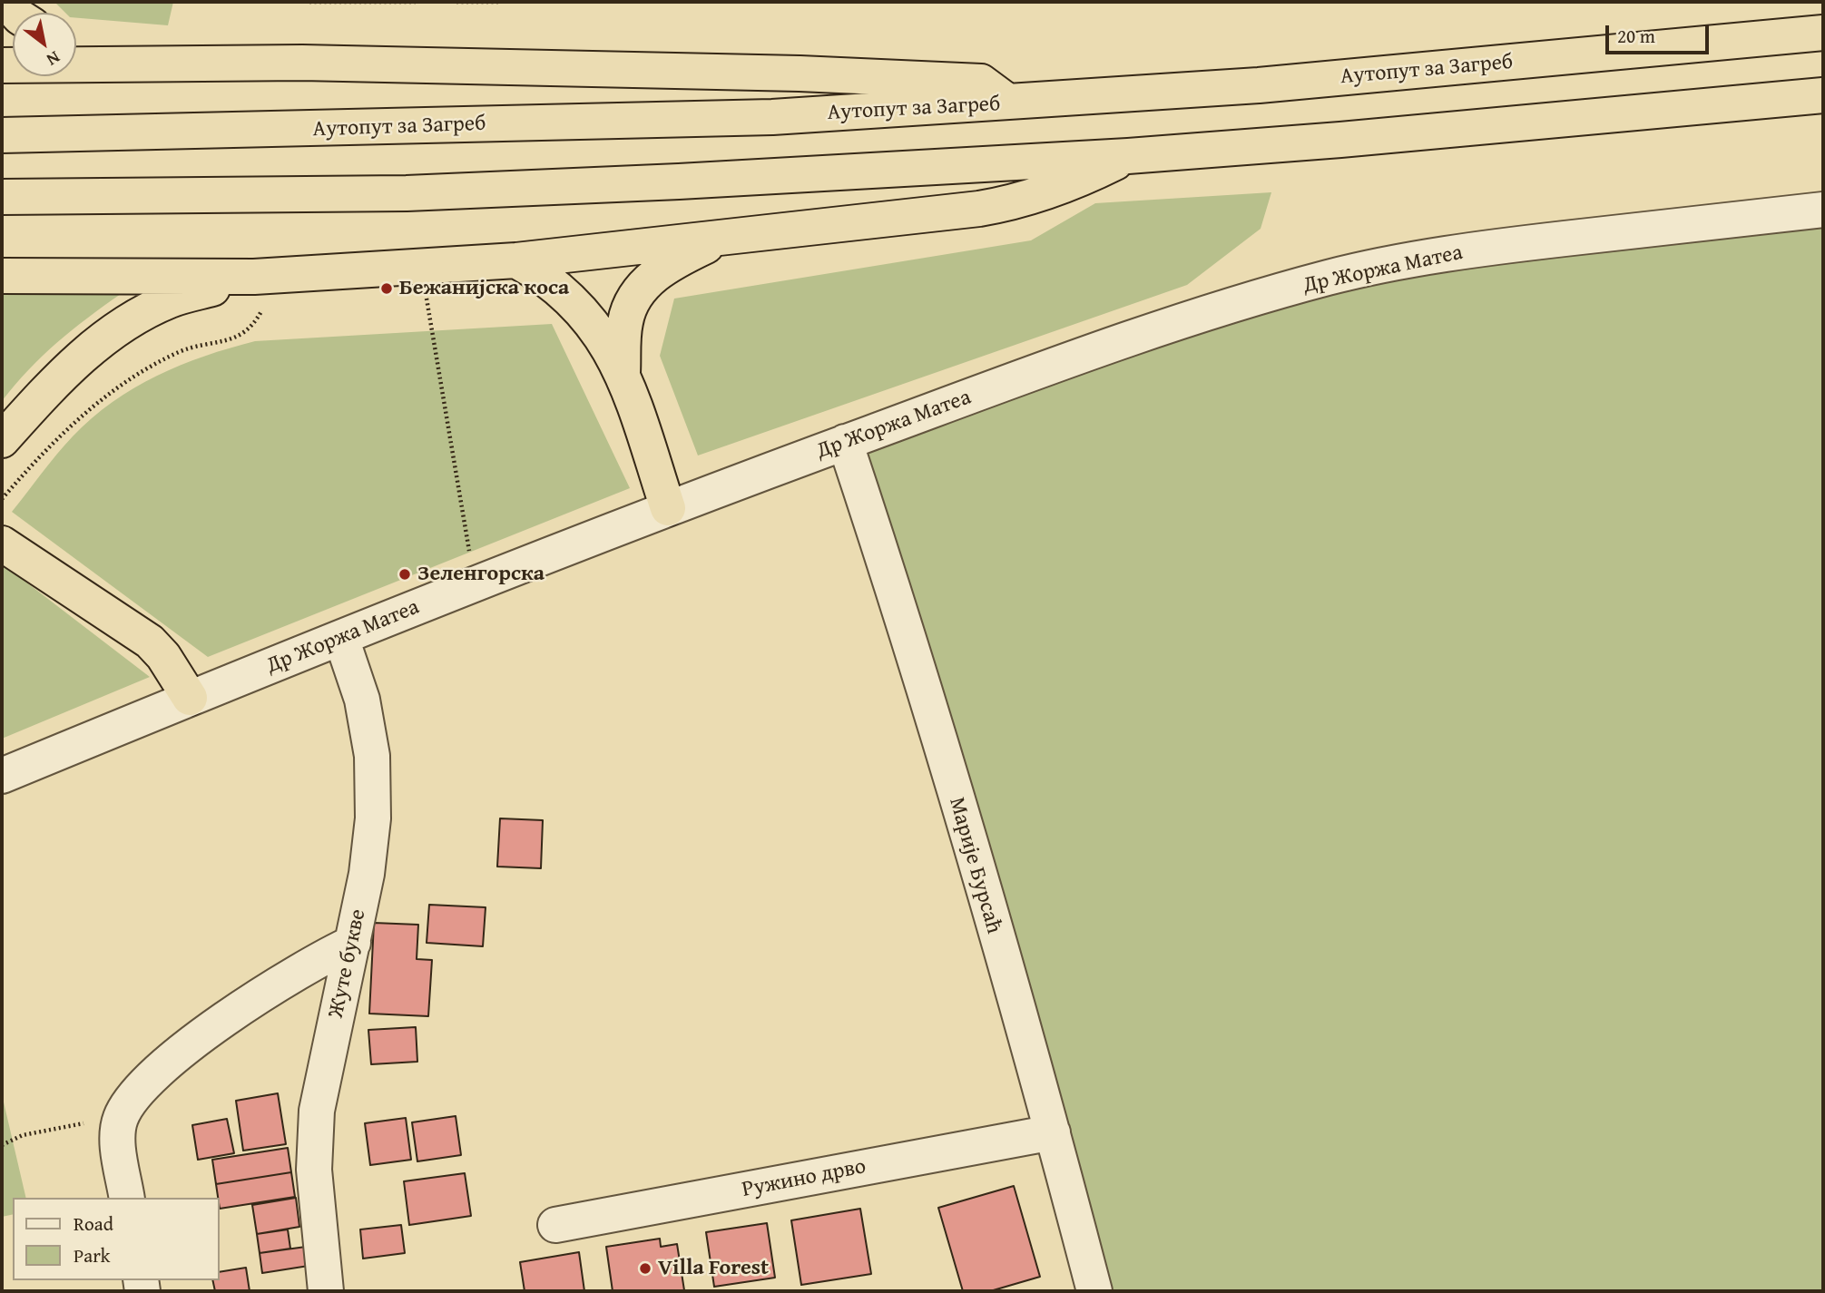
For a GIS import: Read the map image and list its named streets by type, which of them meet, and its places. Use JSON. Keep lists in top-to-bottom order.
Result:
{
  "streets": {
    "highway": ["Аутопут за Загреб"],
    "street": [
      "Др Жоржа Матеа",
      "Марије Бурсаћ",
      "Жуте букве",
      "Ружино дрво"
    ]
  },
  "crossings": [
    ["Др Жоржа Матеа", "Марије Бурсаћ"],
    ["Др Жоржа Матеа", "Жуте букве"],
    ["Марије Бурсаћ", "Ружино дрво"]
  ],
  "places": ["Бежанијска коса", "Зеленгорска", "Villa Forest"],
  "legend": ["Road", "Park"],
  "scale_bar": "20 m",
  "north": "bottom right"
}
